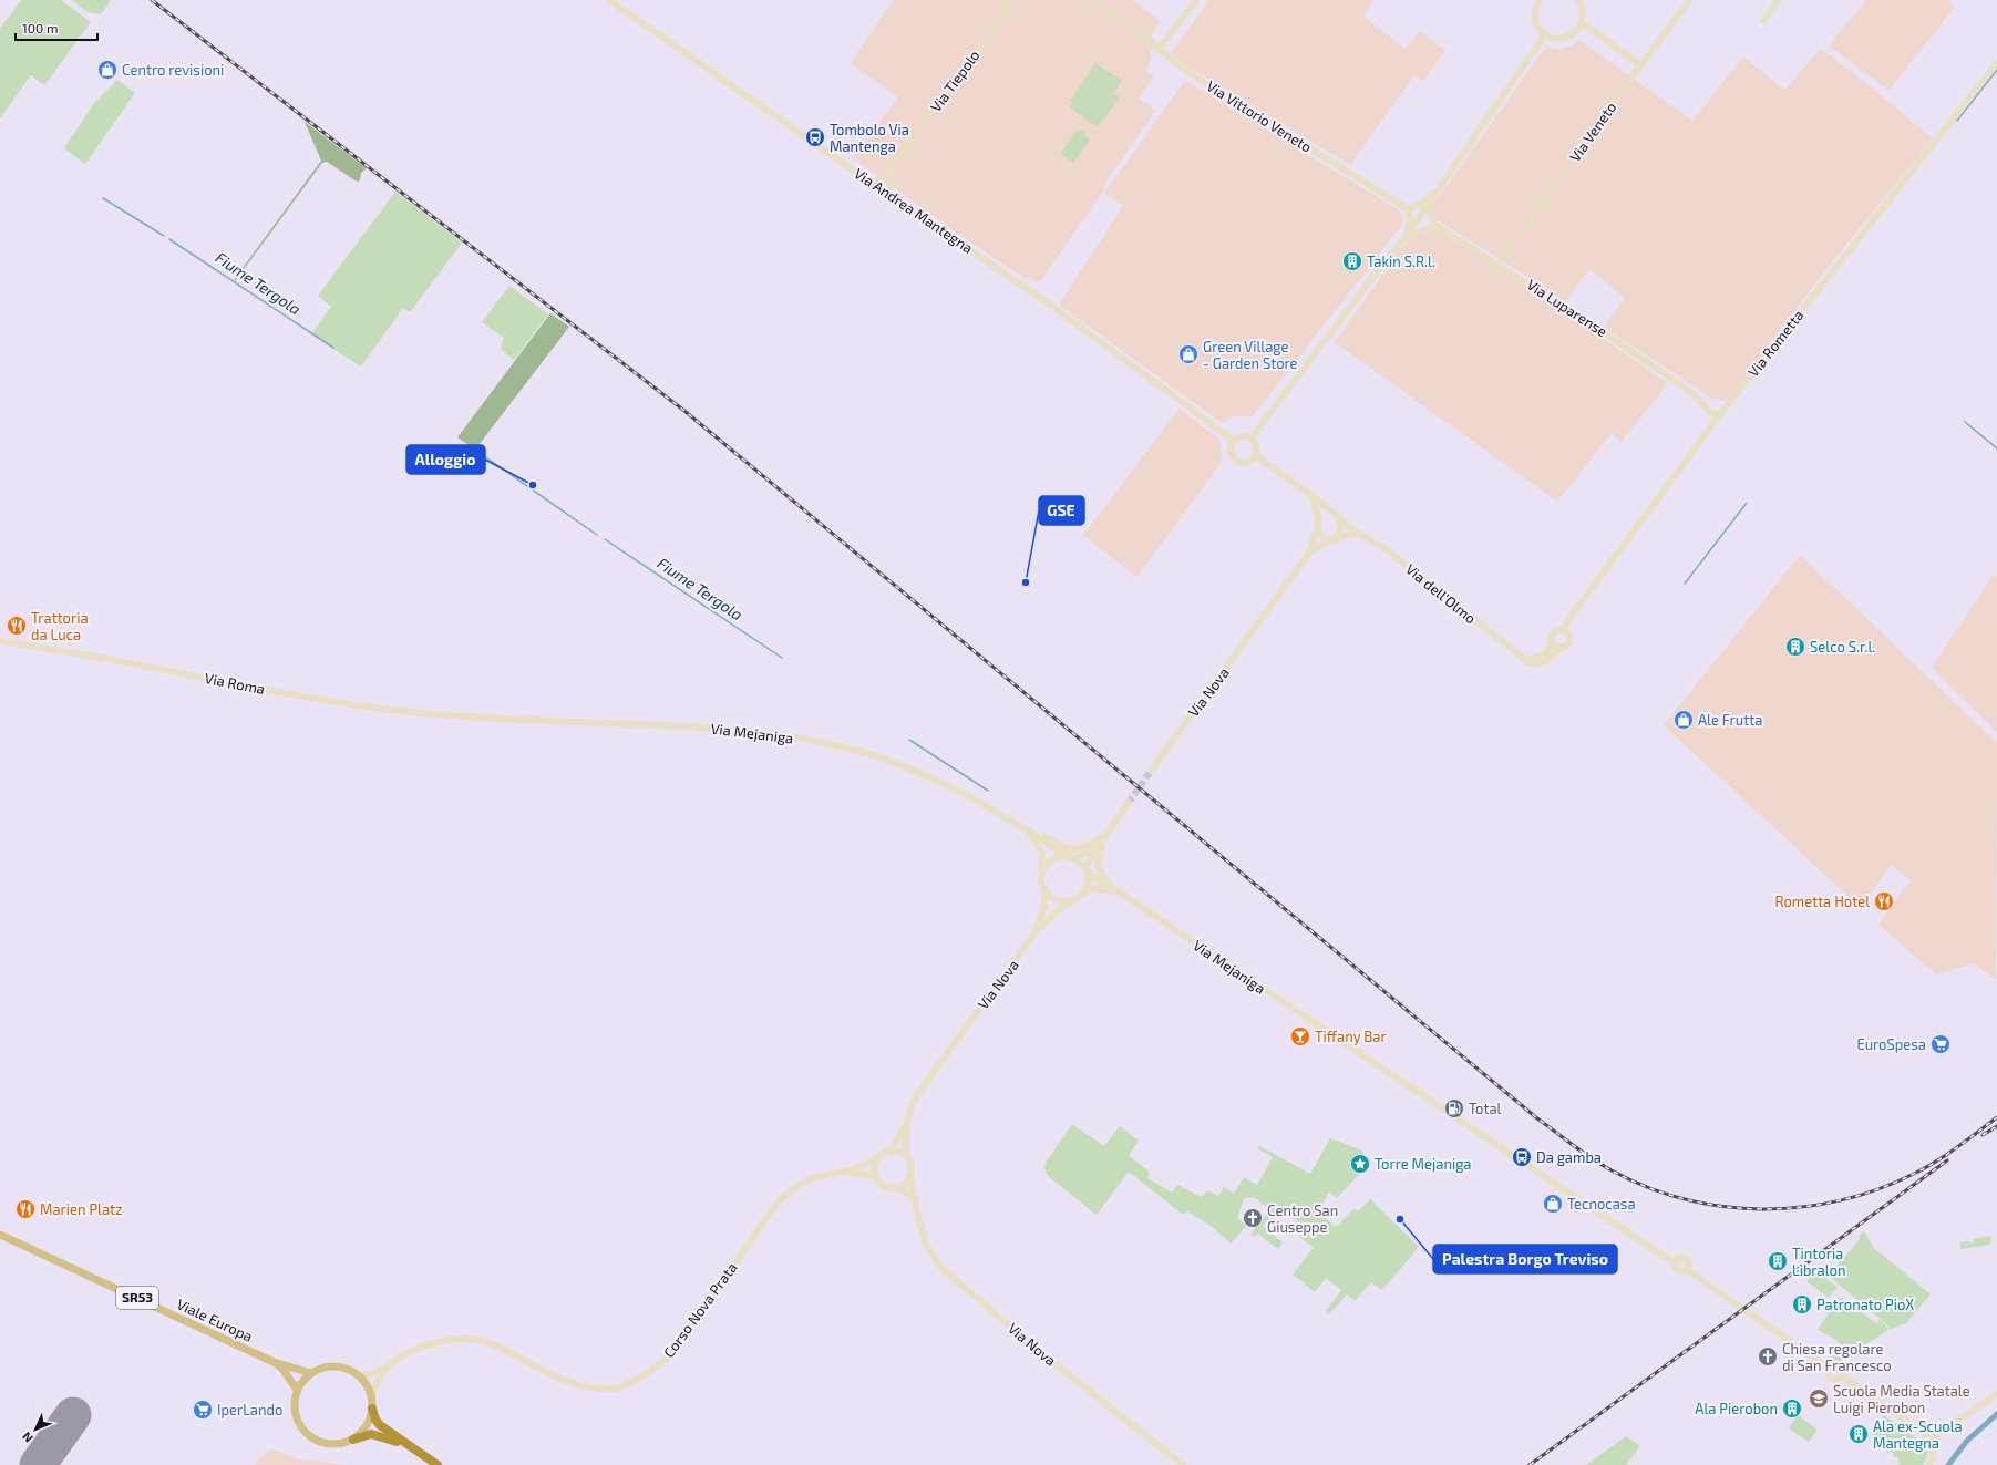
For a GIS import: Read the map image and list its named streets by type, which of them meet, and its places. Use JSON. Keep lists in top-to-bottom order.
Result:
{
  "streets": {
    "main road": [
      "Via Tiepolo",
      "Via Vittorio Veneto",
      "Via Veneto",
      "Via Andrea Mantegna",
      "Via Luparense",
      "Via Rometta",
      "Via dell'Olmo",
      "Via Roma",
      "Via Nova",
      "Via Mejaniga",
      "SR53",
      "Corso Nova Prata",
      "Viale Europa"
    ]
  },
  "crossings": [
    ["Via Tiepolo", "Via Andrea Mantegna"],
    ["Via Veneto", "Via Luparense"],
    ["Via Andrea Mantegna", "Via dell'Olmo"],
    ["Via Luparense", "Via Rometta"],
    ["Via Rometta", "Via dell'Olmo"],
    ["Via Roma", "Via Mejaniga"],
    ["Via Nova", "Via Mejaniga"],
    ["Via Nova", "Corso Nova Prata"]
  ],
  "water": ["Fiume Tergola"],
  "places": {
    "shop": [
      "Centro revisioni",
      "Green Village - Garden Store",
      "Ale Frutta",
      "Tecnocasa"
    ],
    "bus stop": ["Tombolo Via Mantenga", "Da gamba"],
    "building": [
      "Takin S.R.l.",
      "Selco S.r.l.",
      "Tintoria Libralon",
      "Patronato PioX",
      "Ala Pierobon",
      "Ala ex-Scuola Mantegna"
    ],
    "other": ["Alloggio", "GSE", "Palestra Borgo Treviso"],
    "restaurant": ["Trattoria da Luca", "Rometta Hotel", "Marien Platz"],
    "bar": ["Tiffany Bar"],
    "supermarket": ["EuroSpesa", "IperLando"],
    "fuel station": ["Total"],
    "place": ["Torre Mejaniga"],
    "church": ["Centro San Giuseppe", "Chiesa regolare di San Francesco"],
    "school or university": ["Scuola Media Statale Luigi Pierobon"]
  },
  "scale_bar": "100 m",
  "north": "bottom left"
}
